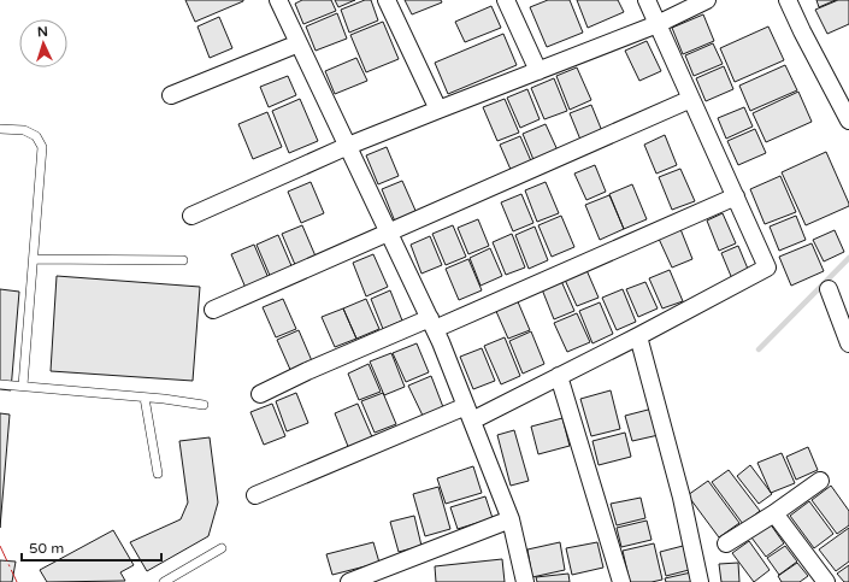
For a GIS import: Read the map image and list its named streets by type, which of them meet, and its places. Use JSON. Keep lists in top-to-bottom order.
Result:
{
  "scale_bar": "50 m",
  "north": "top"
}
